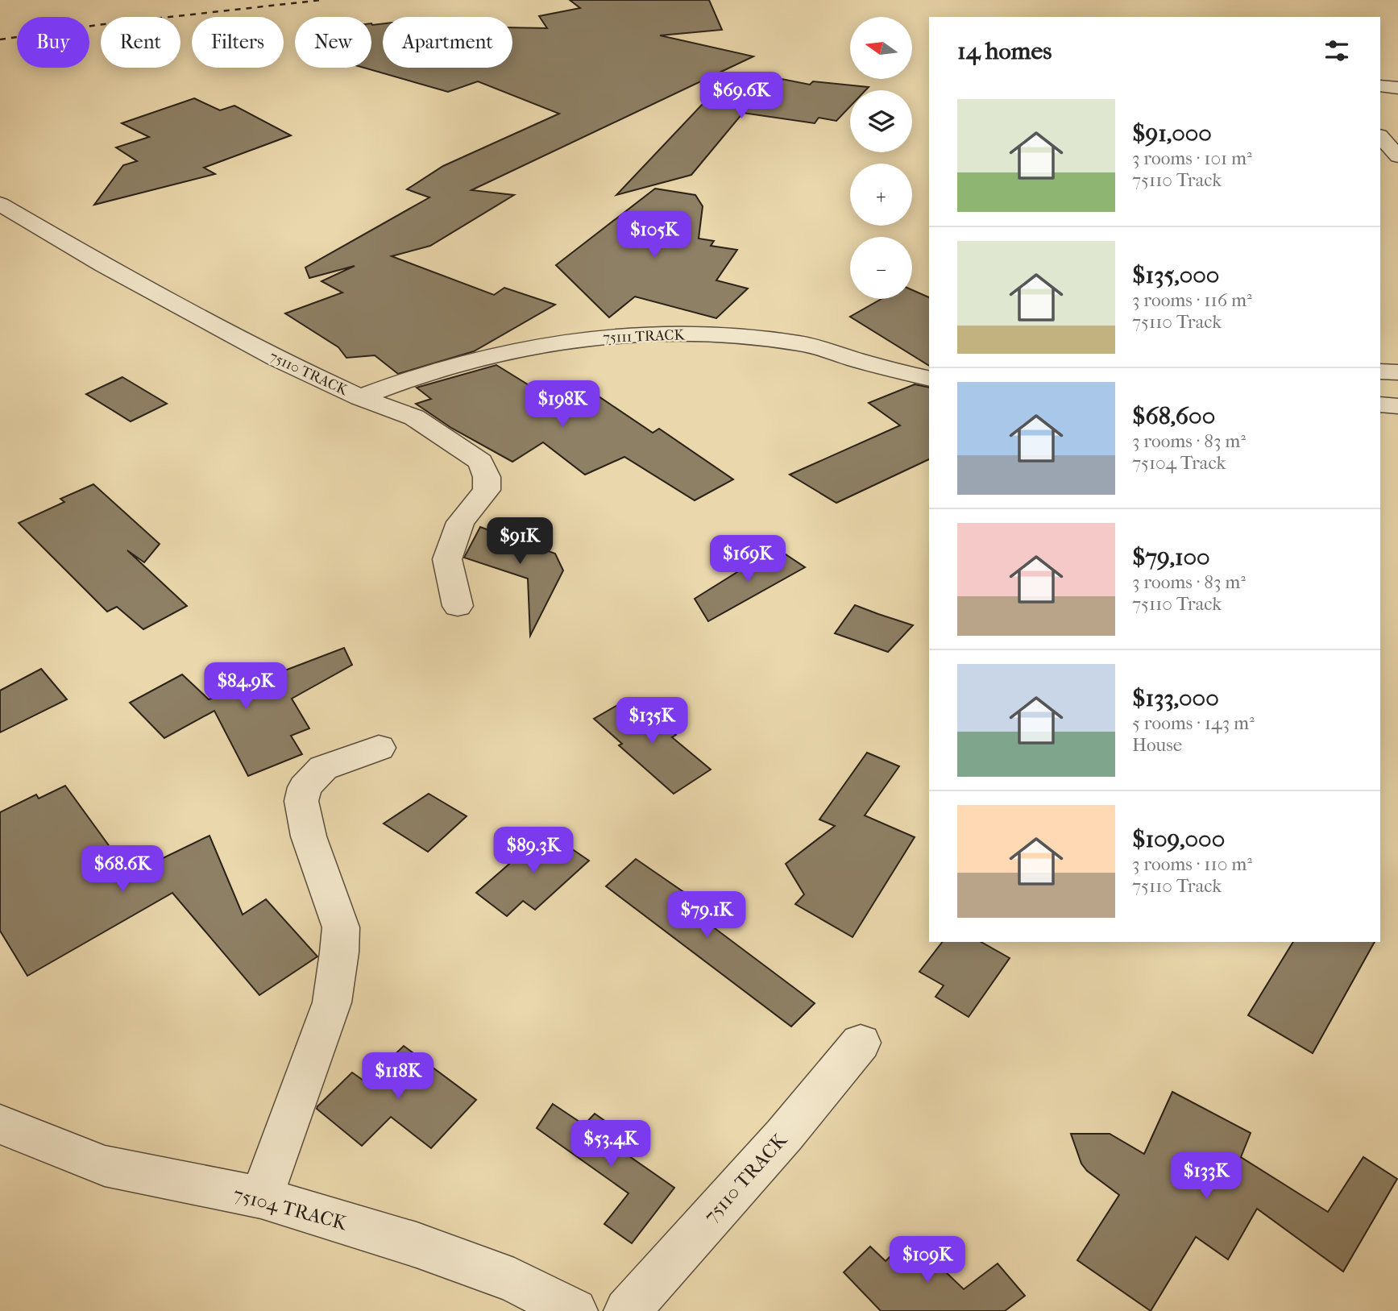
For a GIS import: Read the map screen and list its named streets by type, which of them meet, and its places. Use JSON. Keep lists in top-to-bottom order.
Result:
{
  "streets": {
    "street": ["75111 TRACK", "75110 TRACK", "75104 TRACK"]
  },
  "crossings": [
    ["75111 TRACK", "75110 TRACK"]
  ],
  "north": "left",
  "page": {
    "map_buttons": ["+", "−"],
    "chip": [
      "Buy",
      "Rent",
      "Filters",
      "New",
      "Apartment"
    ],
    "heading": "14 homes",
    "price": [
      "$69.6K",
      "$105K",
      "$198K",
      "$91K",
      "$169K",
      "$84.9K",
      "$135K",
      "$89.3K",
      "$68.6K",
      "$79.1K",
      "$118K",
      "$53.4K",
      "$133K",
      "$109K"
    ],
    "list": [
      {
        "name": "$91,000",
        "note": "3 rooms · 101 m² · 75110 Track"
      },
      {
        "name": "$135,000",
        "note": "3 rooms · 116 m² · 75110 Track"
      },
      {
        "name": "$68,600",
        "note": "3 rooms · 83 m² · 75104 Track"
      },
      {
        "name": "$79,100",
        "note": "3 rooms · 83 m² · 75110 Track"
      },
      {
        "name": "$133,000",
        "note": "5 rooms · 143 m² · House"
      },
      {
        "name": "$109,000",
        "note": "3 rooms · 110 m² · 75110 Track"
      }
    ]
  }
}
